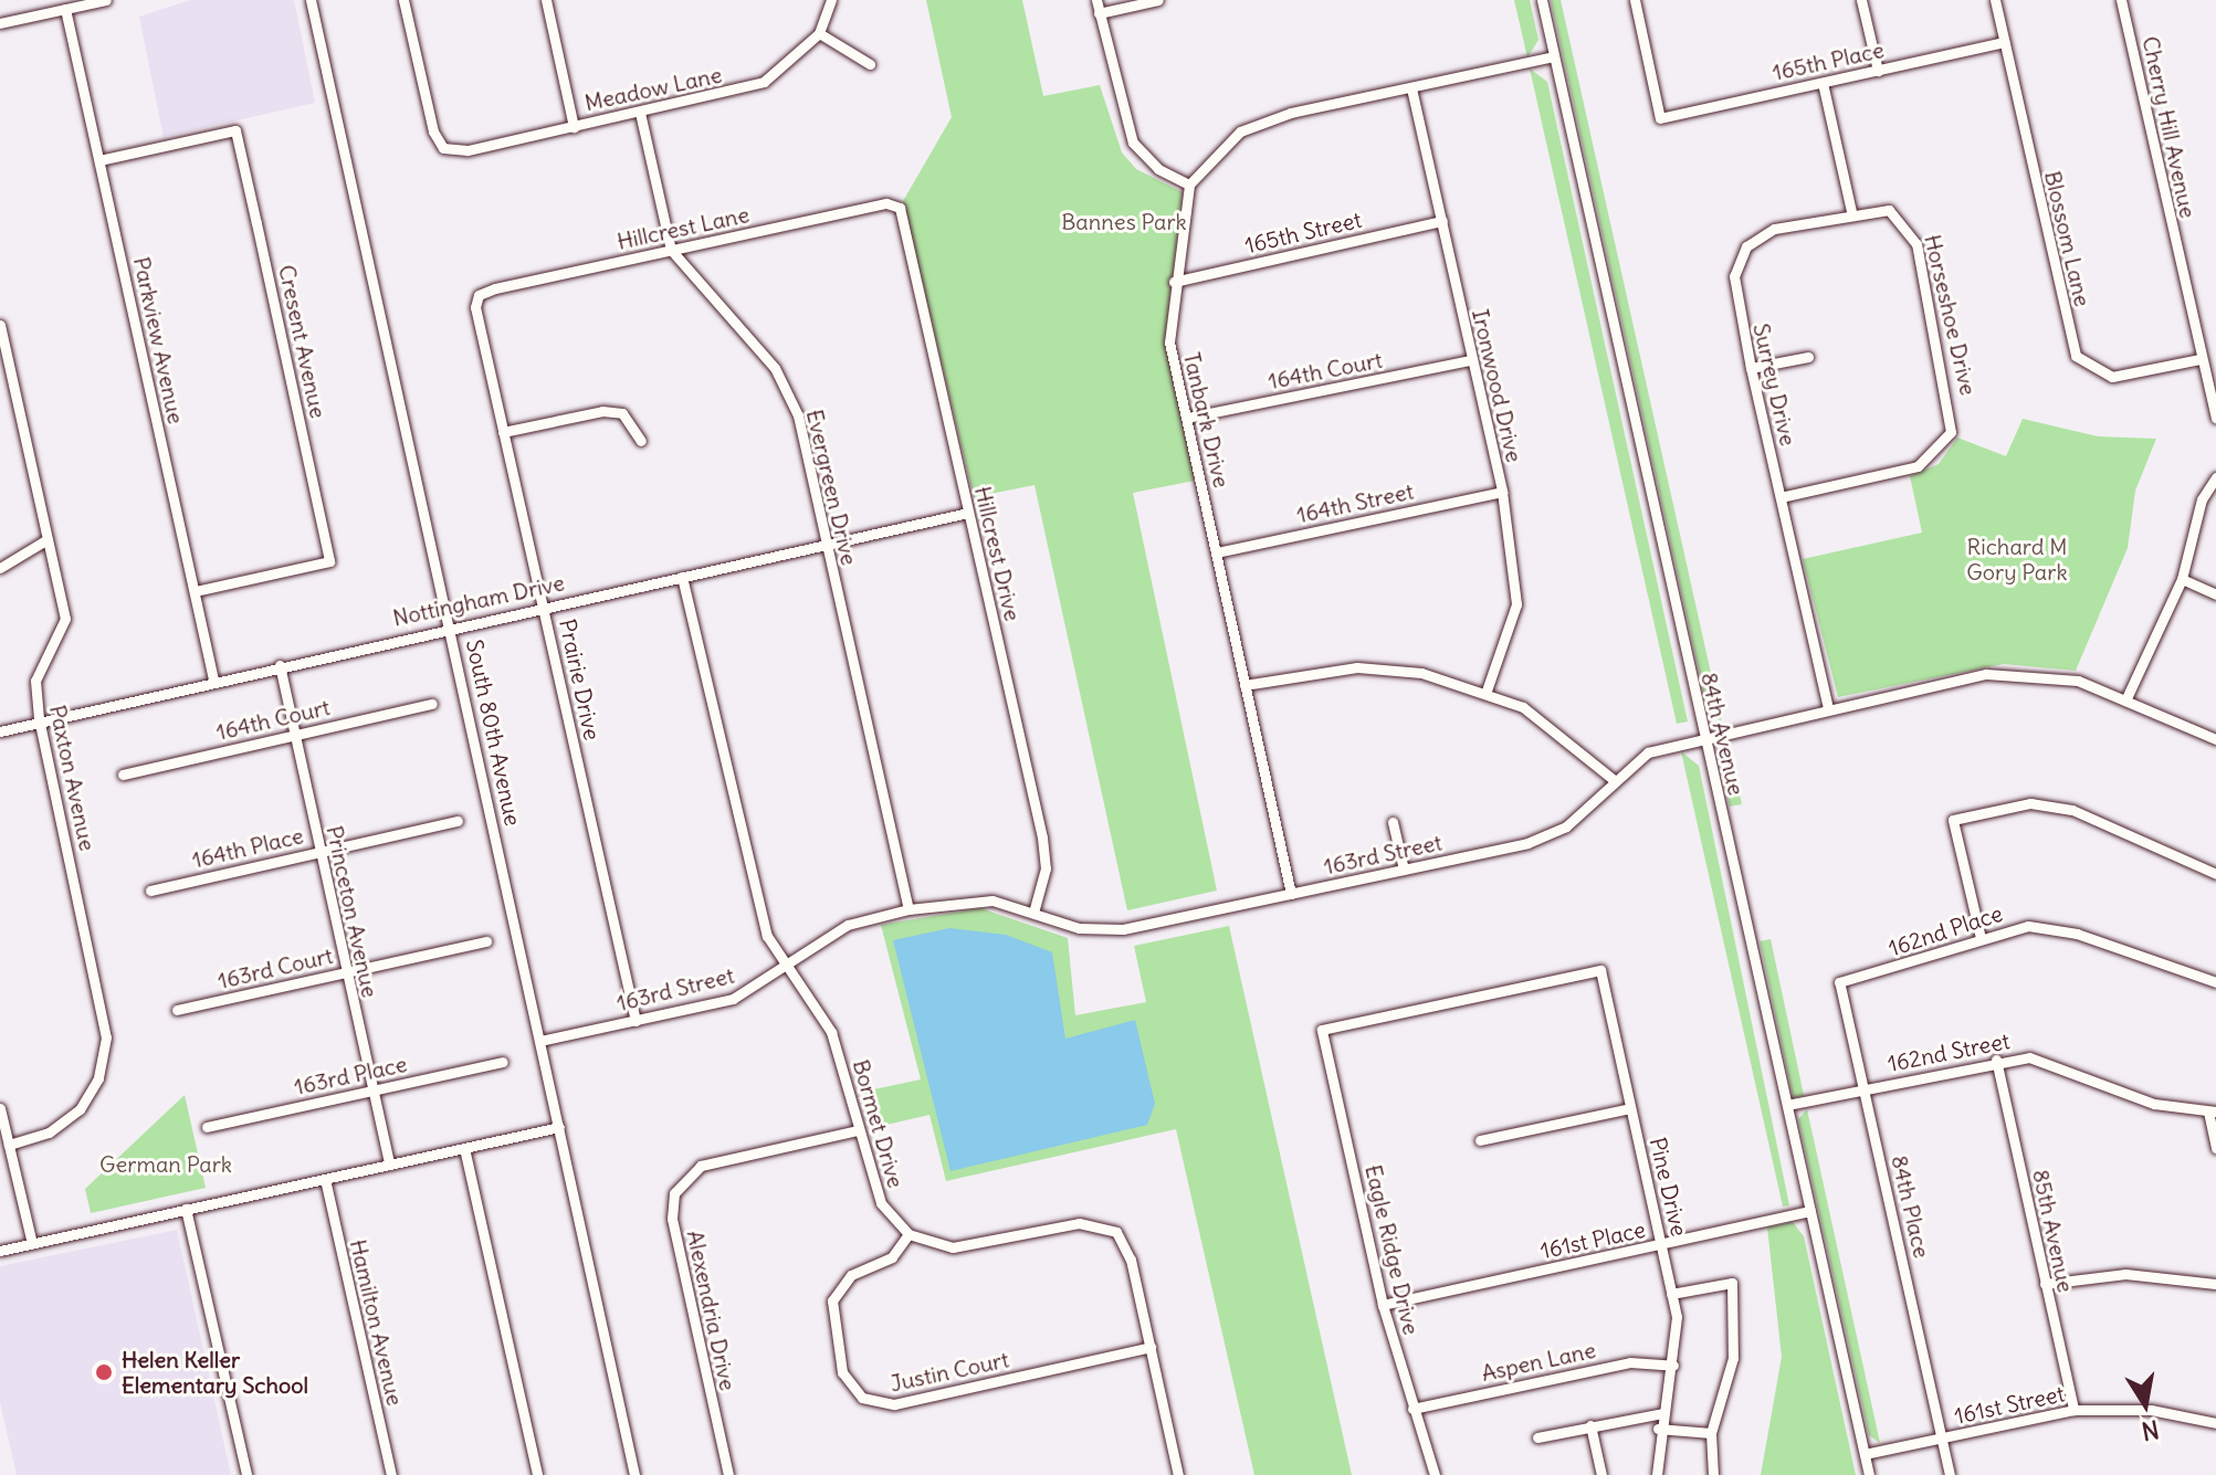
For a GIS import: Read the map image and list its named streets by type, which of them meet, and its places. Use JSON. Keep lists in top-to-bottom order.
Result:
{
  "streets": {
    "street": [
      "165th Place",
      "Meadow Lane",
      "Cherry Hill Avenue",
      "Hillcrest Lane",
      "165th Street",
      "Blossom Lane",
      "Horseshoe Drive",
      "Parkview Avenue",
      "Cresent Avenue",
      "164th Court",
      "Surrey Drive",
      "Ironwood Drive",
      "Tanbark Drive",
      "Evergreen Drive",
      "164th Street",
      "Hillcrest Drive",
      "Nottingham Drive",
      "Prairie Drive",
      "South 80th Avenue",
      "84th Avenue",
      "Paxton Avenue",
      "164th Place",
      "163rd Street",
      "Princeton Avenue",
      "162nd Place",
      "163rd Court",
      "162nd Street",
      "163rd Place",
      "Bormet Drive",
      "Pine Drive",
      "84th Place",
      "85th Avenue",
      "161st Place",
      "Eagle Ridge Drive",
      "Alexendria Drive",
      "Hamilton Avenue",
      "Aspen Lane",
      "Justin Court",
      "161st Street"
    ]
  },
  "crossings": [
    ["165th Place", "Blossom Lane"],
    ["Meadow Lane", "Evergreen Drive"],
    ["Cherry Hill Avenue", "Blossom Lane"],
    ["Hillcrest Lane", "Evergreen Drive"],
    ["Hillcrest Lane", "Hillcrest Drive"],
    ["Hillcrest Lane", "Prairie Drive"],
    ["165th Street", "Ironwood Drive"],
    ["165th Street", "Tanbark Drive"],
    ["Horseshoe Drive", "Surrey Drive"],
    ["Parkview Avenue", "Cresent Avenue"],
    ["Parkview Avenue", "Nottingham Drive"],
    ["164th Court", "Ironwood Drive"],
    ["164th Court", "Tanbark Drive"],
    ["164th Court", "Princeton Avenue"],
    ["Surrey Drive", "163rd Street"],
    ["Ironwood Drive", "164th Street"],
    ["Tanbark Drive", "164th Street"],
    ["Tanbark Drive", "163rd Street"],
    ["Evergreen Drive", "Nottingham Drive"],
    ["Evergreen Drive", "163rd Street"],
    ["Hillcrest Drive", "Nottingham Drive"],
    ["Hillcrest Drive", "163rd Street"],
    ["Nottingham Drive", "Prairie Drive"],
    ["Nottingham Drive", "South 80th Avenue"],
    ["Nottingham Drive", "Paxton Avenue"],
    ["Nottingham Drive", "Princeton Avenue"],
    ["Nottingham Drive", "Bormet Drive"],
    ["Prairie Drive", "163rd Street"],
    ["South 80th Avenue", "163rd Street"],
    ["84th Avenue", "163rd Street"],
    ["84th Avenue", "162nd Street"],
    ["84th Avenue", "161st Place"],
    ["84th Avenue", "161st Street"],
    ["164th Place", "Princeton Avenue"],
    ["163rd Street", "Bormet Drive"],
    ["Princeton Avenue", "163rd Court"],
    ["Princeton Avenue", "163rd Place"],
    ["162nd Place", "84th Place"],
    ["162nd Street", "84th Place"],
    ["162nd Street", "85th Avenue"],
    ["Bormet Drive", "Alexendria Drive"],
    ["Bormet Drive", "Justin Court"],
    ["Pine Drive", "161st Place"],
    ["Pine Drive", "Eagle Ridge Drive"],
    ["Pine Drive", "Aspen Lane"],
    ["84th Place", "161st Street"],
    ["85th Avenue", "161st Street"],
    ["161st Place", "Eagle Ridge Drive"],
    ["Eagle Ridge Drive", "Aspen Lane"]
  ],
  "parks": ["Bannes Park", "Richard M Gory Park", "German Park"],
  "places": ["Helen Keller Elementary School"],
  "north": "bottom"
}
